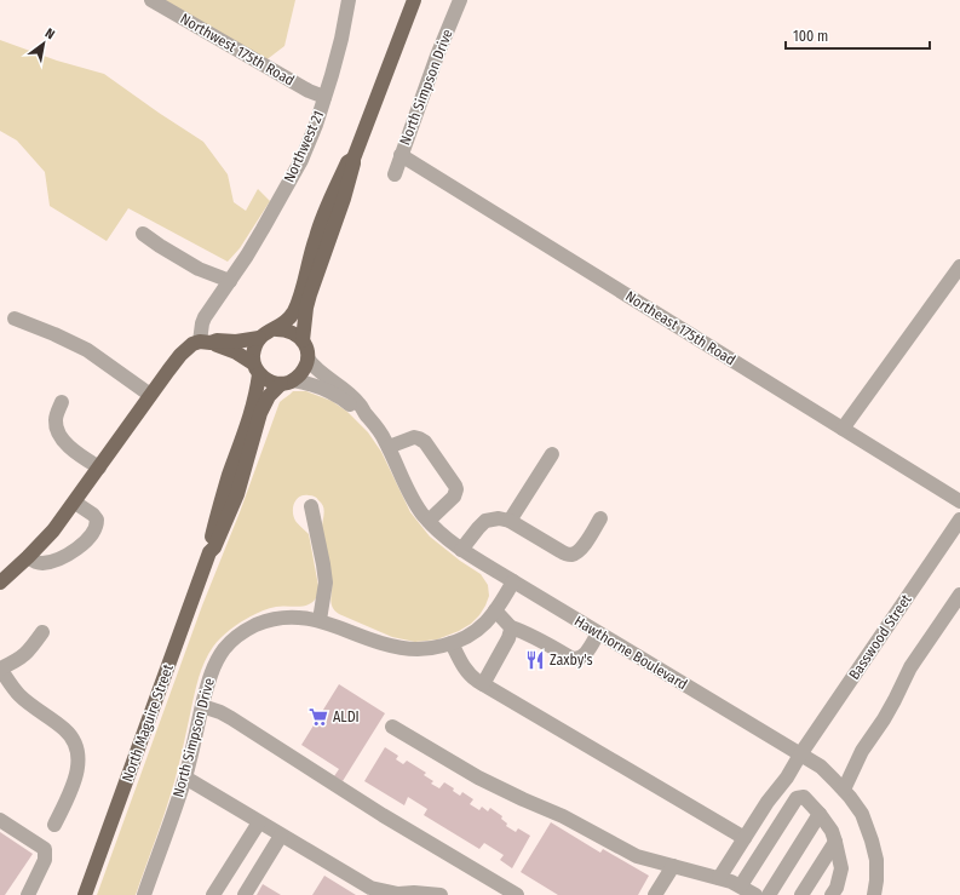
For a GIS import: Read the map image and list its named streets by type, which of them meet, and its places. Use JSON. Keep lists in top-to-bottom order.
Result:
{
  "streets": {
    "main road": ["North Maguire Street"],
    "street": [
      "Northwest 175th Road",
      "North Simpson Drive",
      "Northwest 21",
      "Northeast 175th Road",
      "Basswood Street",
      "Hawthorne Boulevard"
    ]
  },
  "crossings": [
    ["Northwest 175th Road", "Northwest 21"],
    ["North Simpson Drive", "Northeast 175th Road"],
    ["North Simpson Drive", "Hawthorne Boulevard"],
    ["Basswood Street", "Hawthorne Boulevard"],
    ["Hawthorne Boulevard", "North Maguire Street"]
  ],
  "places": {
    "restaurant": ["Zaxby's"],
    "supermarket": ["ALDI"]
  },
  "scale_bar": "100 m",
  "north": "top right"
}
